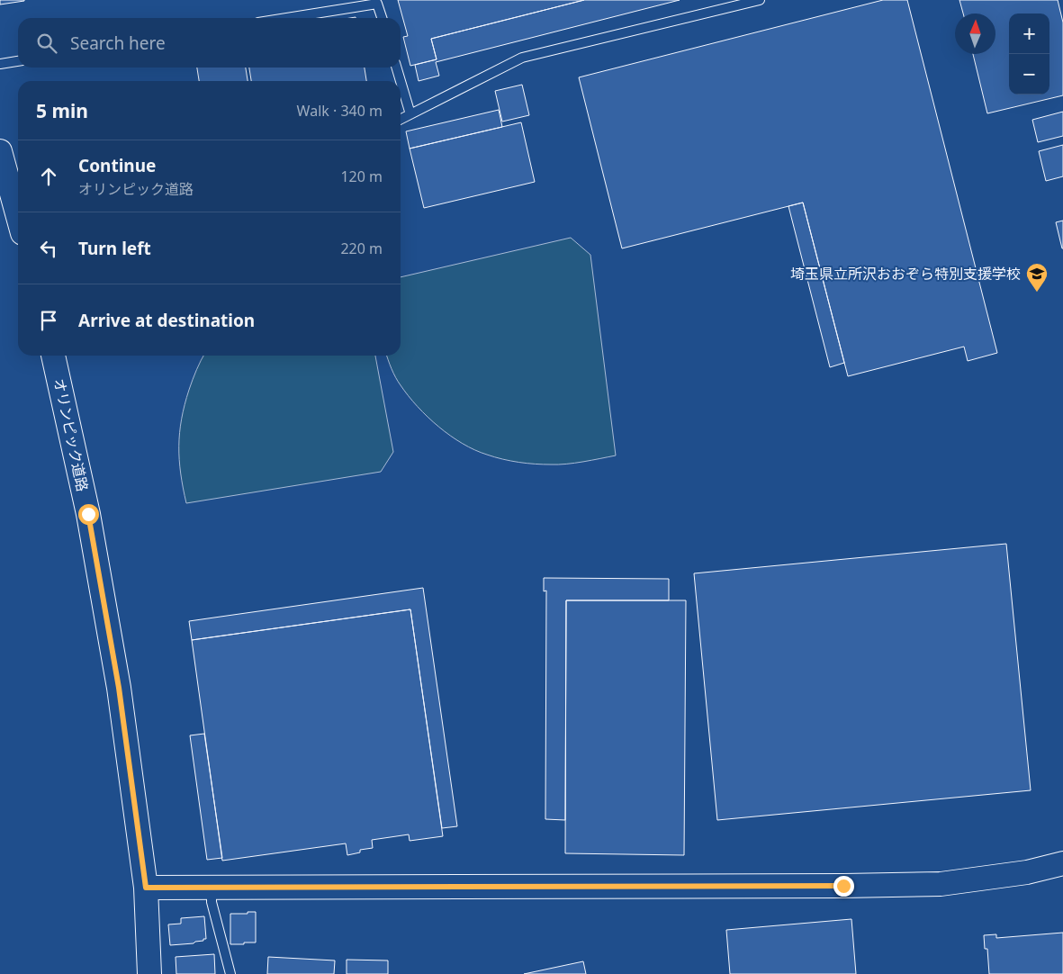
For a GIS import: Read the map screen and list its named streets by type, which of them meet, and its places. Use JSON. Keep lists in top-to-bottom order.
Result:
{
  "streets": {
    "street": ["オリンピック道路"]
  },
  "places": {
    "school or university": ["埼玉県立所沢おおぞら特別支援学校"]
  },
  "north": "top",
  "page": {
    "map_buttons": ["+", "−"],
    "search": "Search here",
    "heading": ["5 min", "Walk · 340 m"],
    "list": [
      ["Continue", "オリンピック道路", "120 m"],
      ["Turn left", "220 m"],
      "Arrive at destination"
    ]
  }
}
